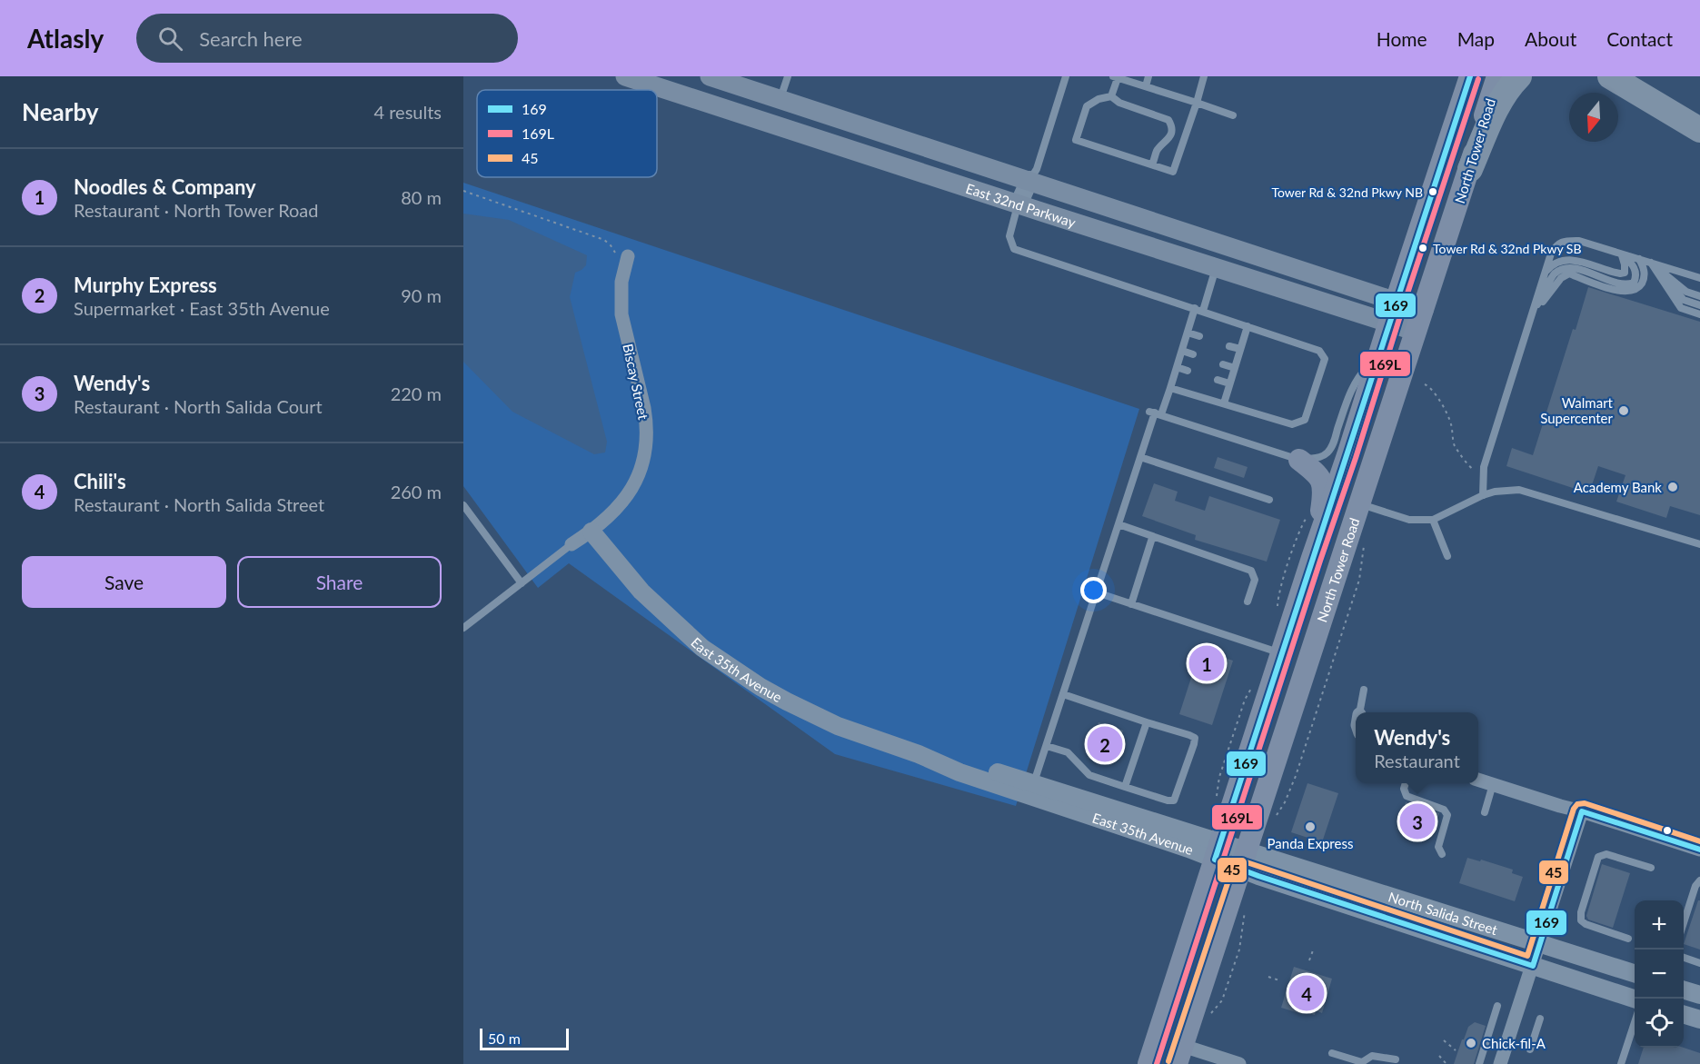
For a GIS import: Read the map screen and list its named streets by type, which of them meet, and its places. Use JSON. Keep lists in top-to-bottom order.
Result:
{
  "streets": {
    "main road": ["North Tower Road", "East 32nd Parkway"],
    "street": ["Biscay Street", "East 35th Avenue", "North Salida Street"]
  },
  "crossings": [
    ["North Tower Road", "East 32nd Parkway"],
    ["North Tower Road", "East 35th Avenue"],
    ["North Tower Road", "North Salida Street"],
    ["Biscay Street", "East 35th Avenue"],
    ["East 35th Avenue", "North Salida Street"]
  ],
  "places": [
    "Tower Rd & 32nd Pkwy NB",
    "Tower Rd & 32nd Pkwy SB",
    "Walmart Supercenter",
    "Academy Bank",
    "Panda Express",
    "Chick-fil-A"
  ],
  "lines": ["transit line 169", "transit line 169L", "transit line 45"],
  "legend": ["169", "169L", "45"],
  "scale_bar": "50 m",
  "north": "bottom",
  "page": {
    "header": "Atlasly",
    "search": "Search here",
    "nav": [
      "Home",
      "Map",
      "About",
      "Contact"
    ],
    "heading": ["Nearby", "4 results"],
    "list": [
      {
        "mark": "1",
        "name": "Noodles & Company",
        "note": "Restaurant · North Tower Road",
        "value": "80 m"
      },
      {
        "mark": "2",
        "name": "Murphy Express",
        "note": "Supermarket · East 35th Avenue",
        "value": "90 m"
      },
      {
        "mark": "3",
        "name": "Wendy's",
        "note": "Restaurant · North Salida Court",
        "value": "220 m"
      },
      {
        "mark": "4",
        "name": "Chili's",
        "note": "Restaurant · North Salida Street",
        "value": "260 m"
      }
    ],
    "buttons": ["Save", "Share"],
    "pins": [
      "1",
      "2",
      "3",
      "4"
    ],
    "popup": ["Wendy's", "Restaurant"],
    "map_buttons": ["+", "−"],
    "scale": "50 m"
  }
}
